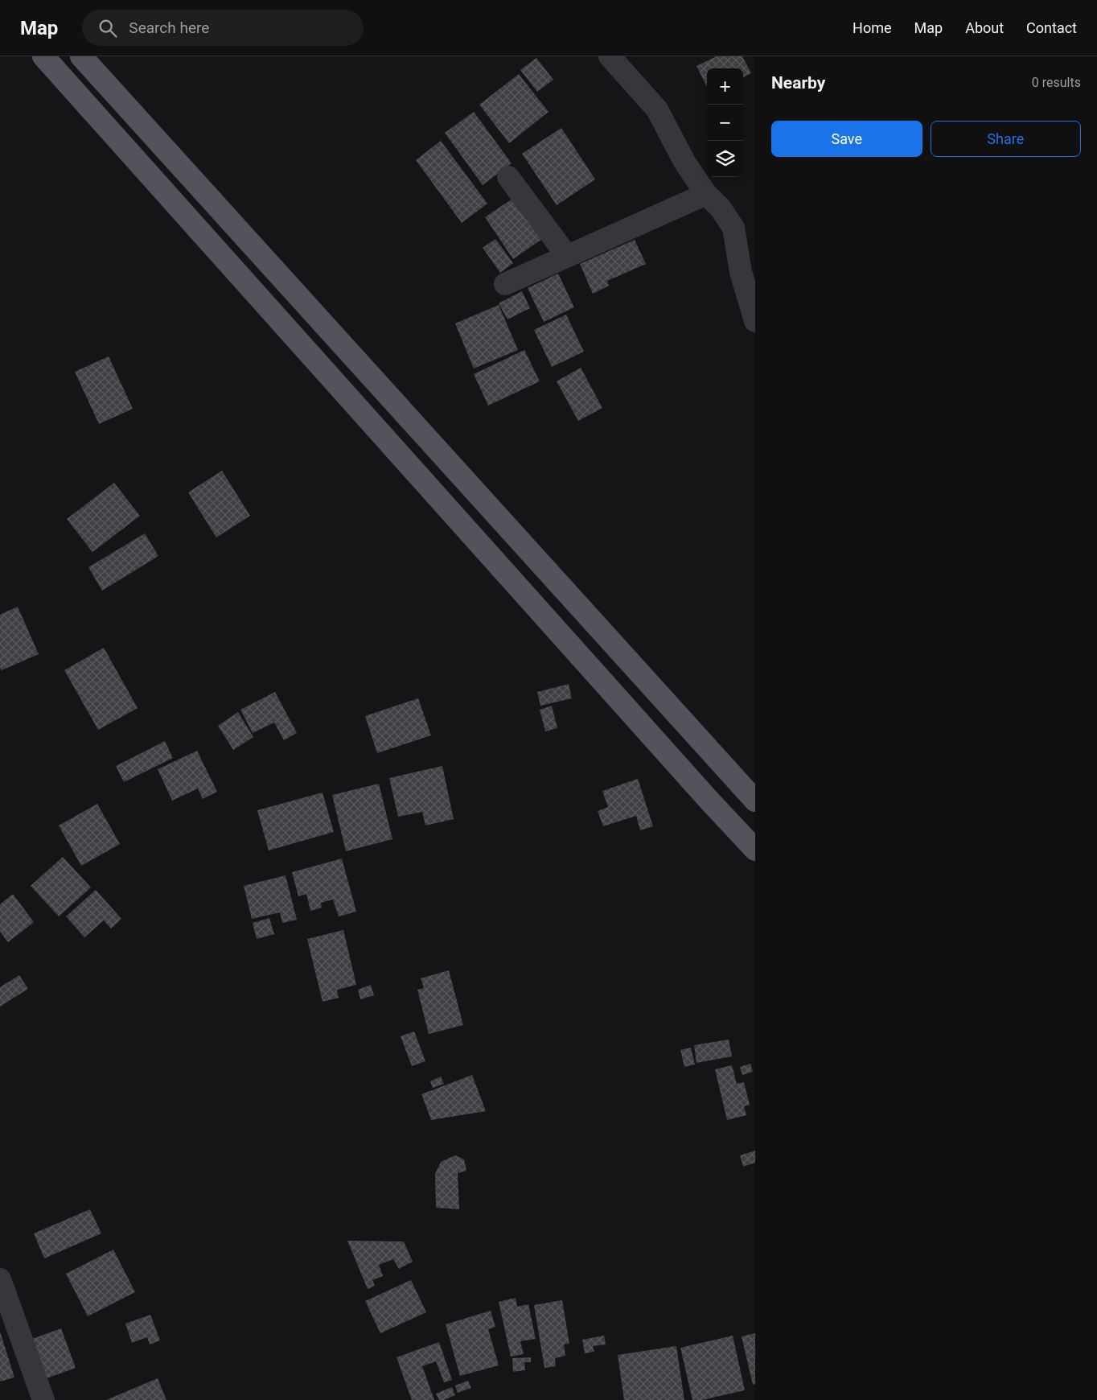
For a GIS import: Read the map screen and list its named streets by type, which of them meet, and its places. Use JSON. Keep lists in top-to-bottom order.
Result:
{
  "page": {
    "header": "Map",
    "search": "Search here",
    "nav": [
      "Home",
      "Map",
      "About",
      "Contact"
    ],
    "heading": ["Nearby", "0 results"],
    "map_buttons": ["+", "−"],
    "buttons": ["Save", "Share"]
  }
}
